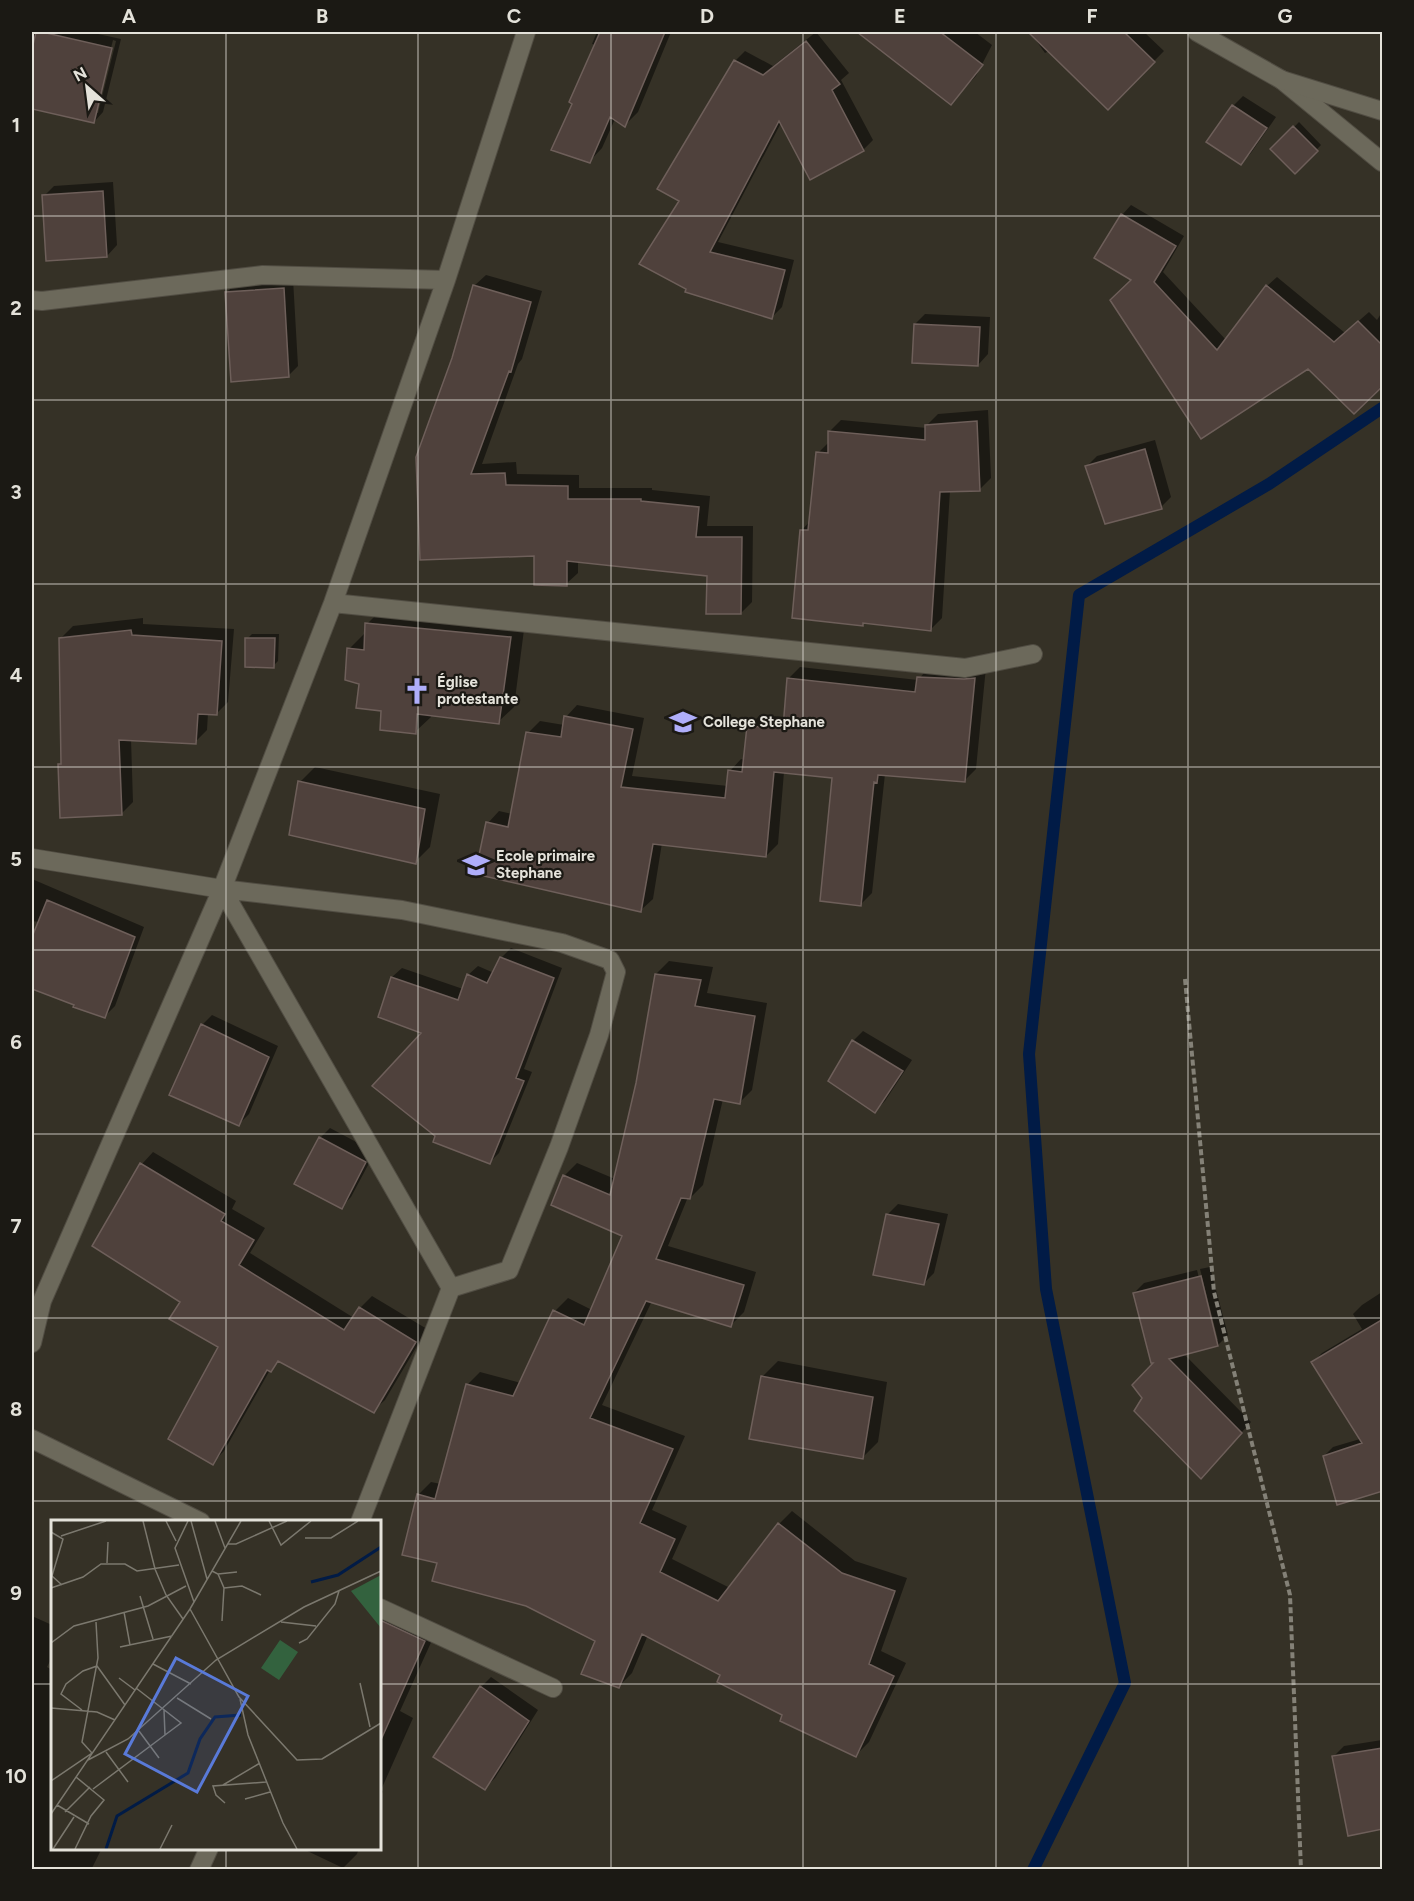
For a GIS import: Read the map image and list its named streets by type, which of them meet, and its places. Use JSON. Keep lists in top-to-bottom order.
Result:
{
  "places": {
    "church": ["Église protestante"],
    "school or university": ["College Stephane", "Ecole primaire Stephane"]
  },
  "north": "top left",
  "grid": {
    "columns": [
      "A",
      "B",
      "C",
      "D",
      "E",
      "F",
      "G"
    ],
    "rows": [
      "1",
      "2",
      "3",
      "4",
      "5",
      "6",
      "7",
      "8",
      "9",
      "10"
    ]
  }
}
